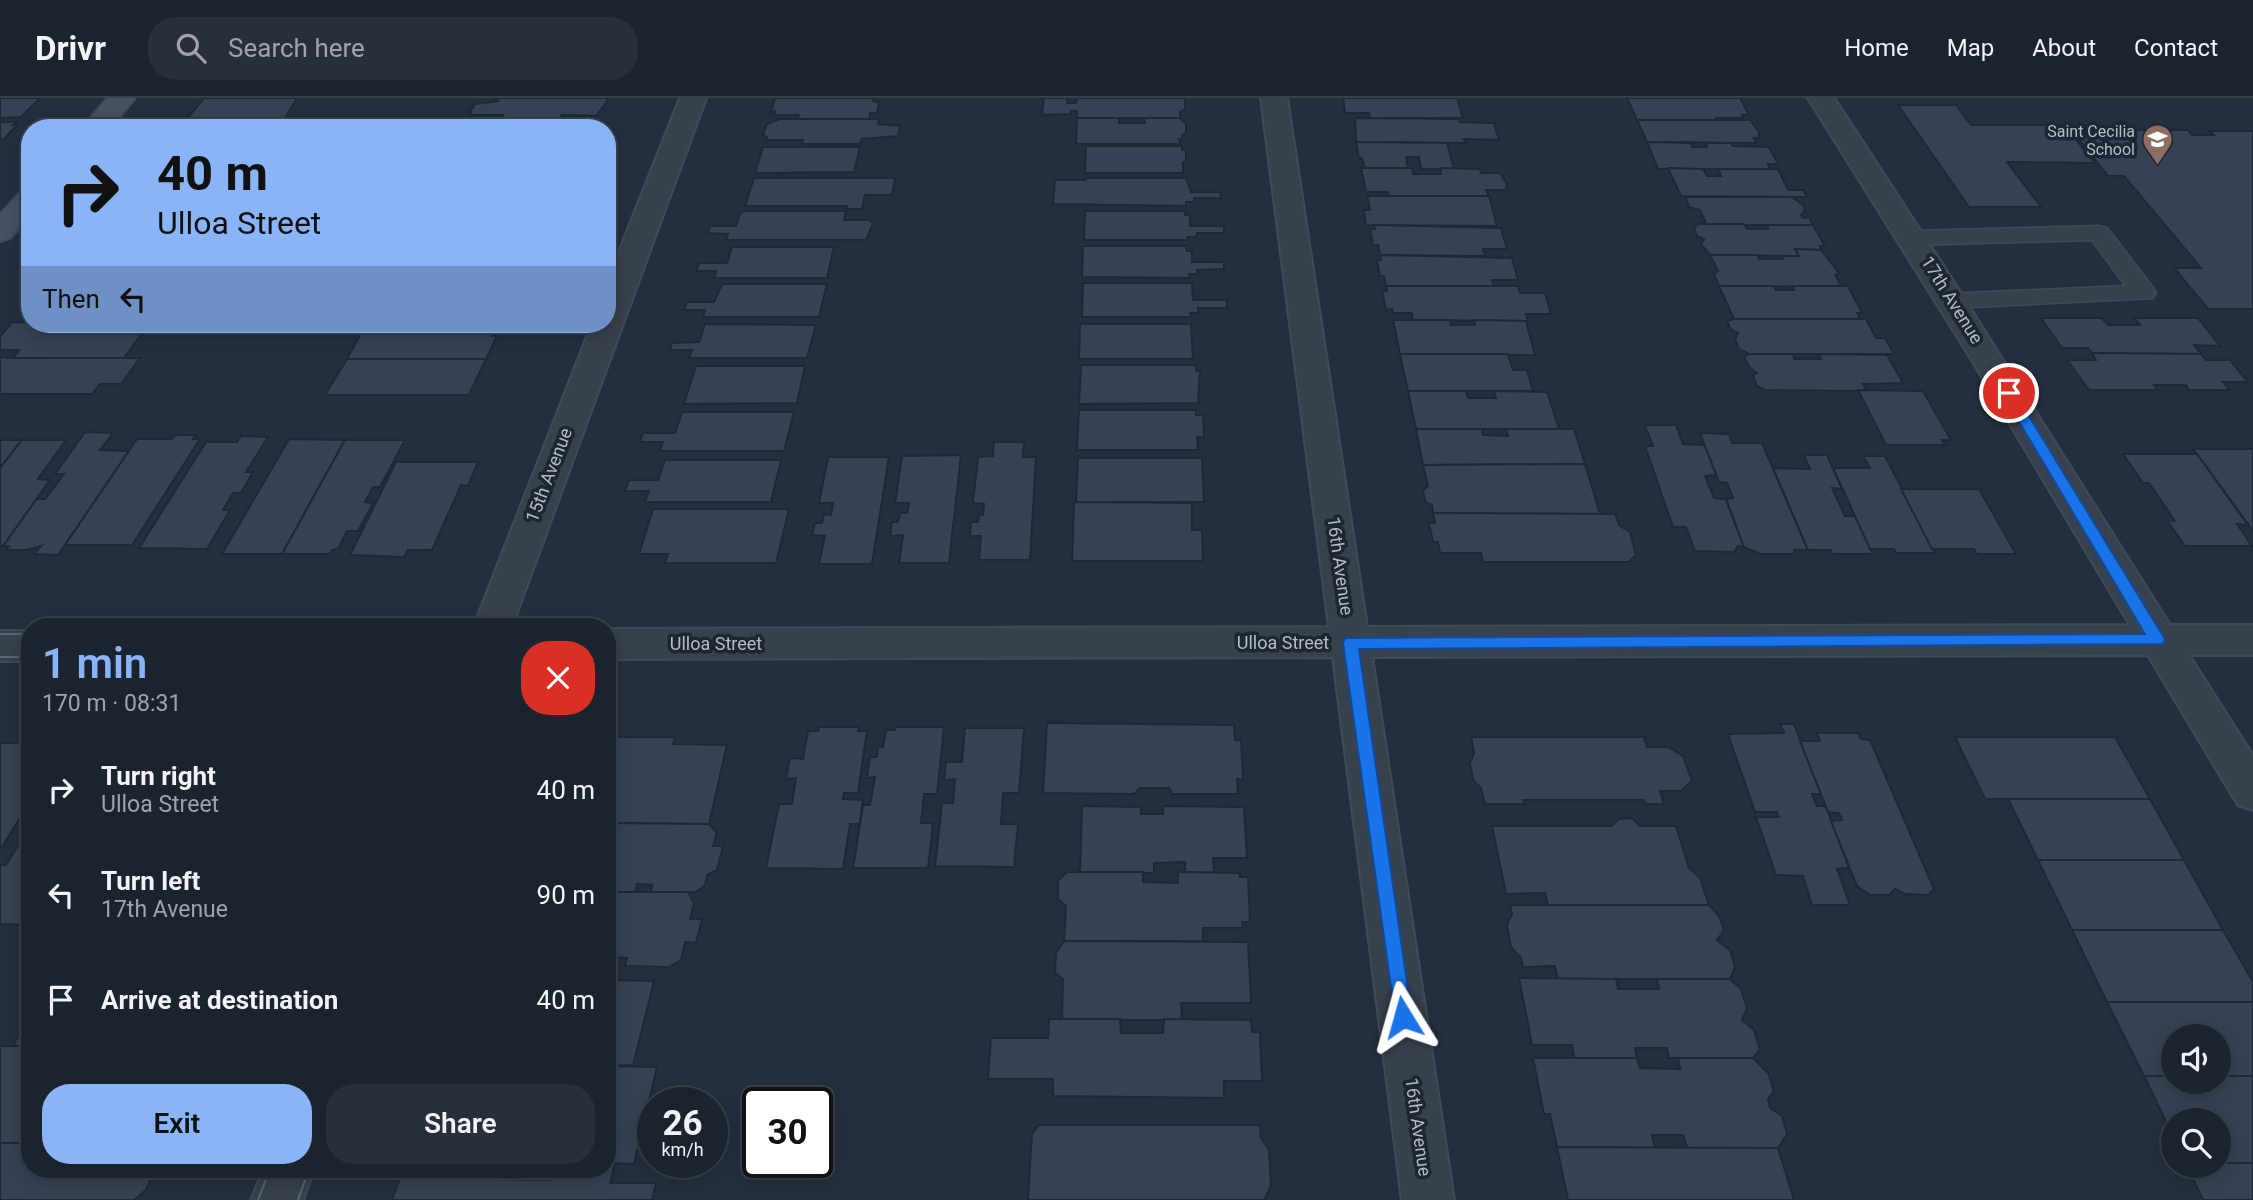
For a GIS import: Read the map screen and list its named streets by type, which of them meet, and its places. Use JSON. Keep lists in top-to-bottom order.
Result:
{
  "streets": {
    "street": [
      "17th Avenue",
      "15th Avenue",
      "16th Avenue",
      "Ulloa Street"
    ]
  },
  "crossings": [
    ["17th Avenue", "Ulloa Street"],
    ["16th Avenue", "Ulloa Street"]
  ],
  "places": {
    "school or university": ["Saint Cecilia School"]
  },
  "page": {
    "header": "Drivr",
    "search": "Search here",
    "nav": [
      "Home",
      "Map",
      "About",
      "Contact"
    ],
    "turn": ["40 m", "Ulloa Street"],
    "then": "Then",
    "heading": ["1 min", "170 m · 08:31"],
    "list": [
      {
        "name": "Turn right",
        "note": "Ulloa Street",
        "value": "40 m"
      },
      {
        "name": "Turn left",
        "note": "17th Avenue",
        "value": "90 m"
      },
      {
        "name": "Arrive at destination",
        "value": "40 m"
      }
    ],
    "buttons": ["Exit", "Share"],
    "speed": "26 km/h",
    "limit": "30"
  }
}
